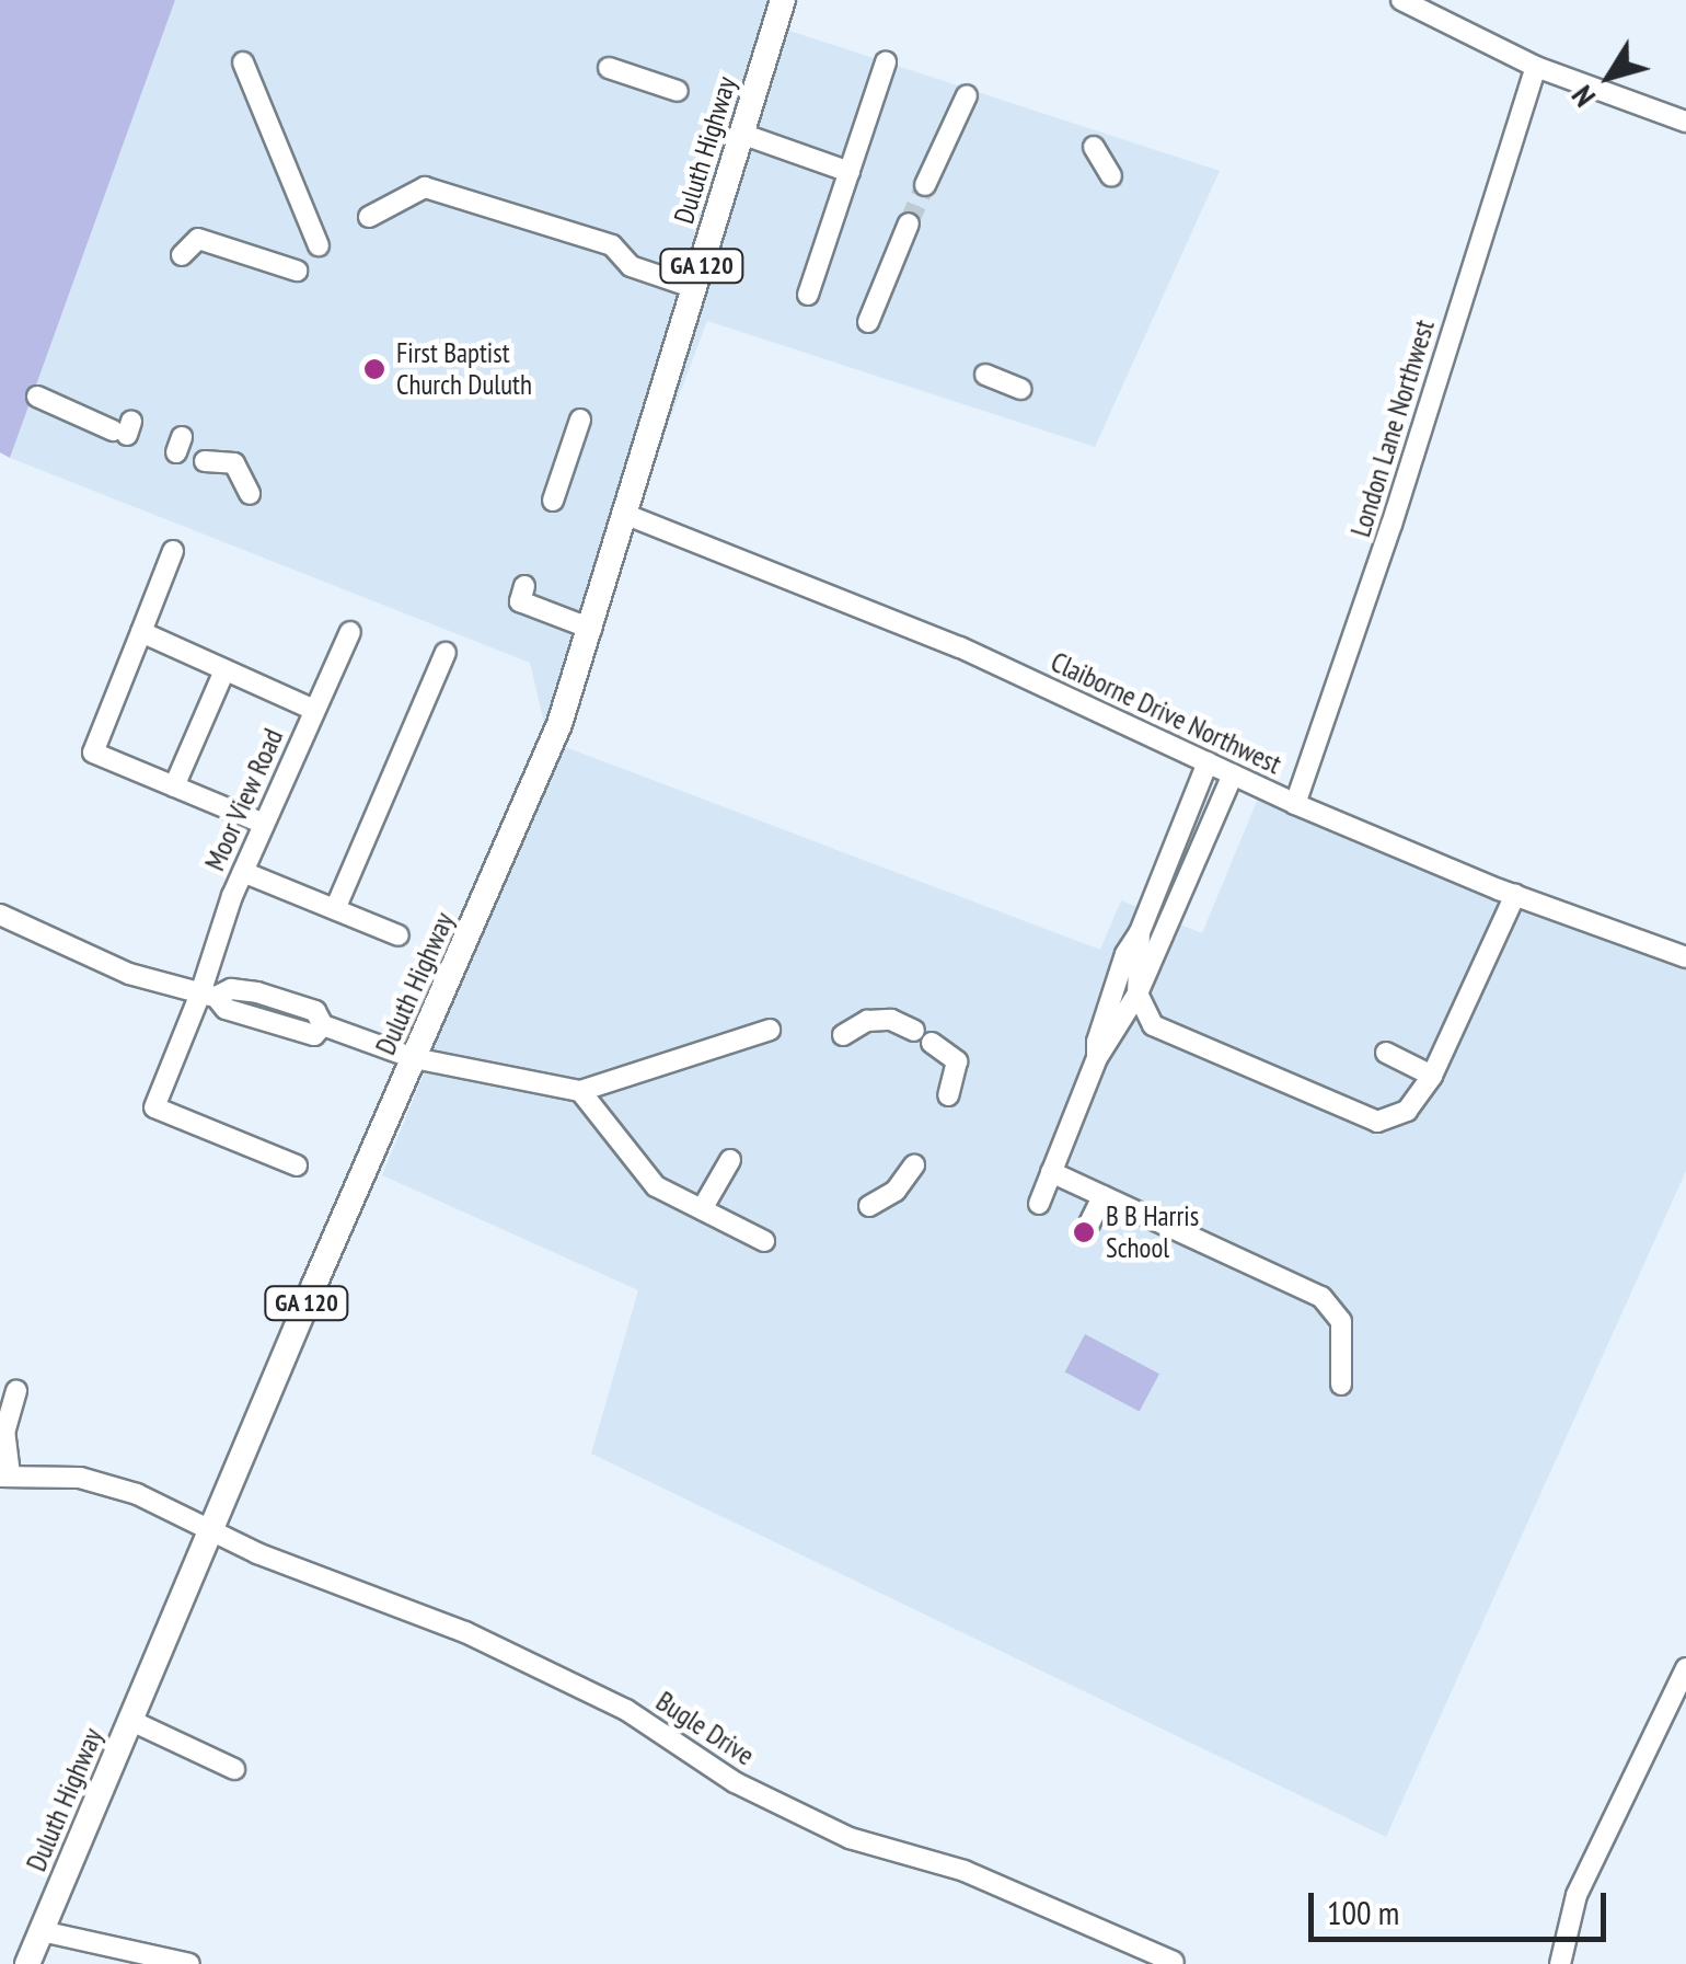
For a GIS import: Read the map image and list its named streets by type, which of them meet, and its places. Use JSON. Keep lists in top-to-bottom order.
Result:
{
  "streets": {
    "main road": ["Duluth Highway", "GA 120"],
    "street": [
      "London Lane Northwest",
      "Claiborne Drive Northwest",
      "Moor View Road",
      "Bugle Drive"
    ]
  },
  "crossings": [
    ["Duluth Highway", "Claiborne Drive Northwest"],
    ["Duluth Highway", "Bugle Drive"],
    ["London Lane Northwest", "Claiborne Drive Northwest"]
  ],
  "places": ["First Baptist Church Duluth", "B B Harris School"],
  "scale_bar": "100 m",
  "north": "bottom left"
}
